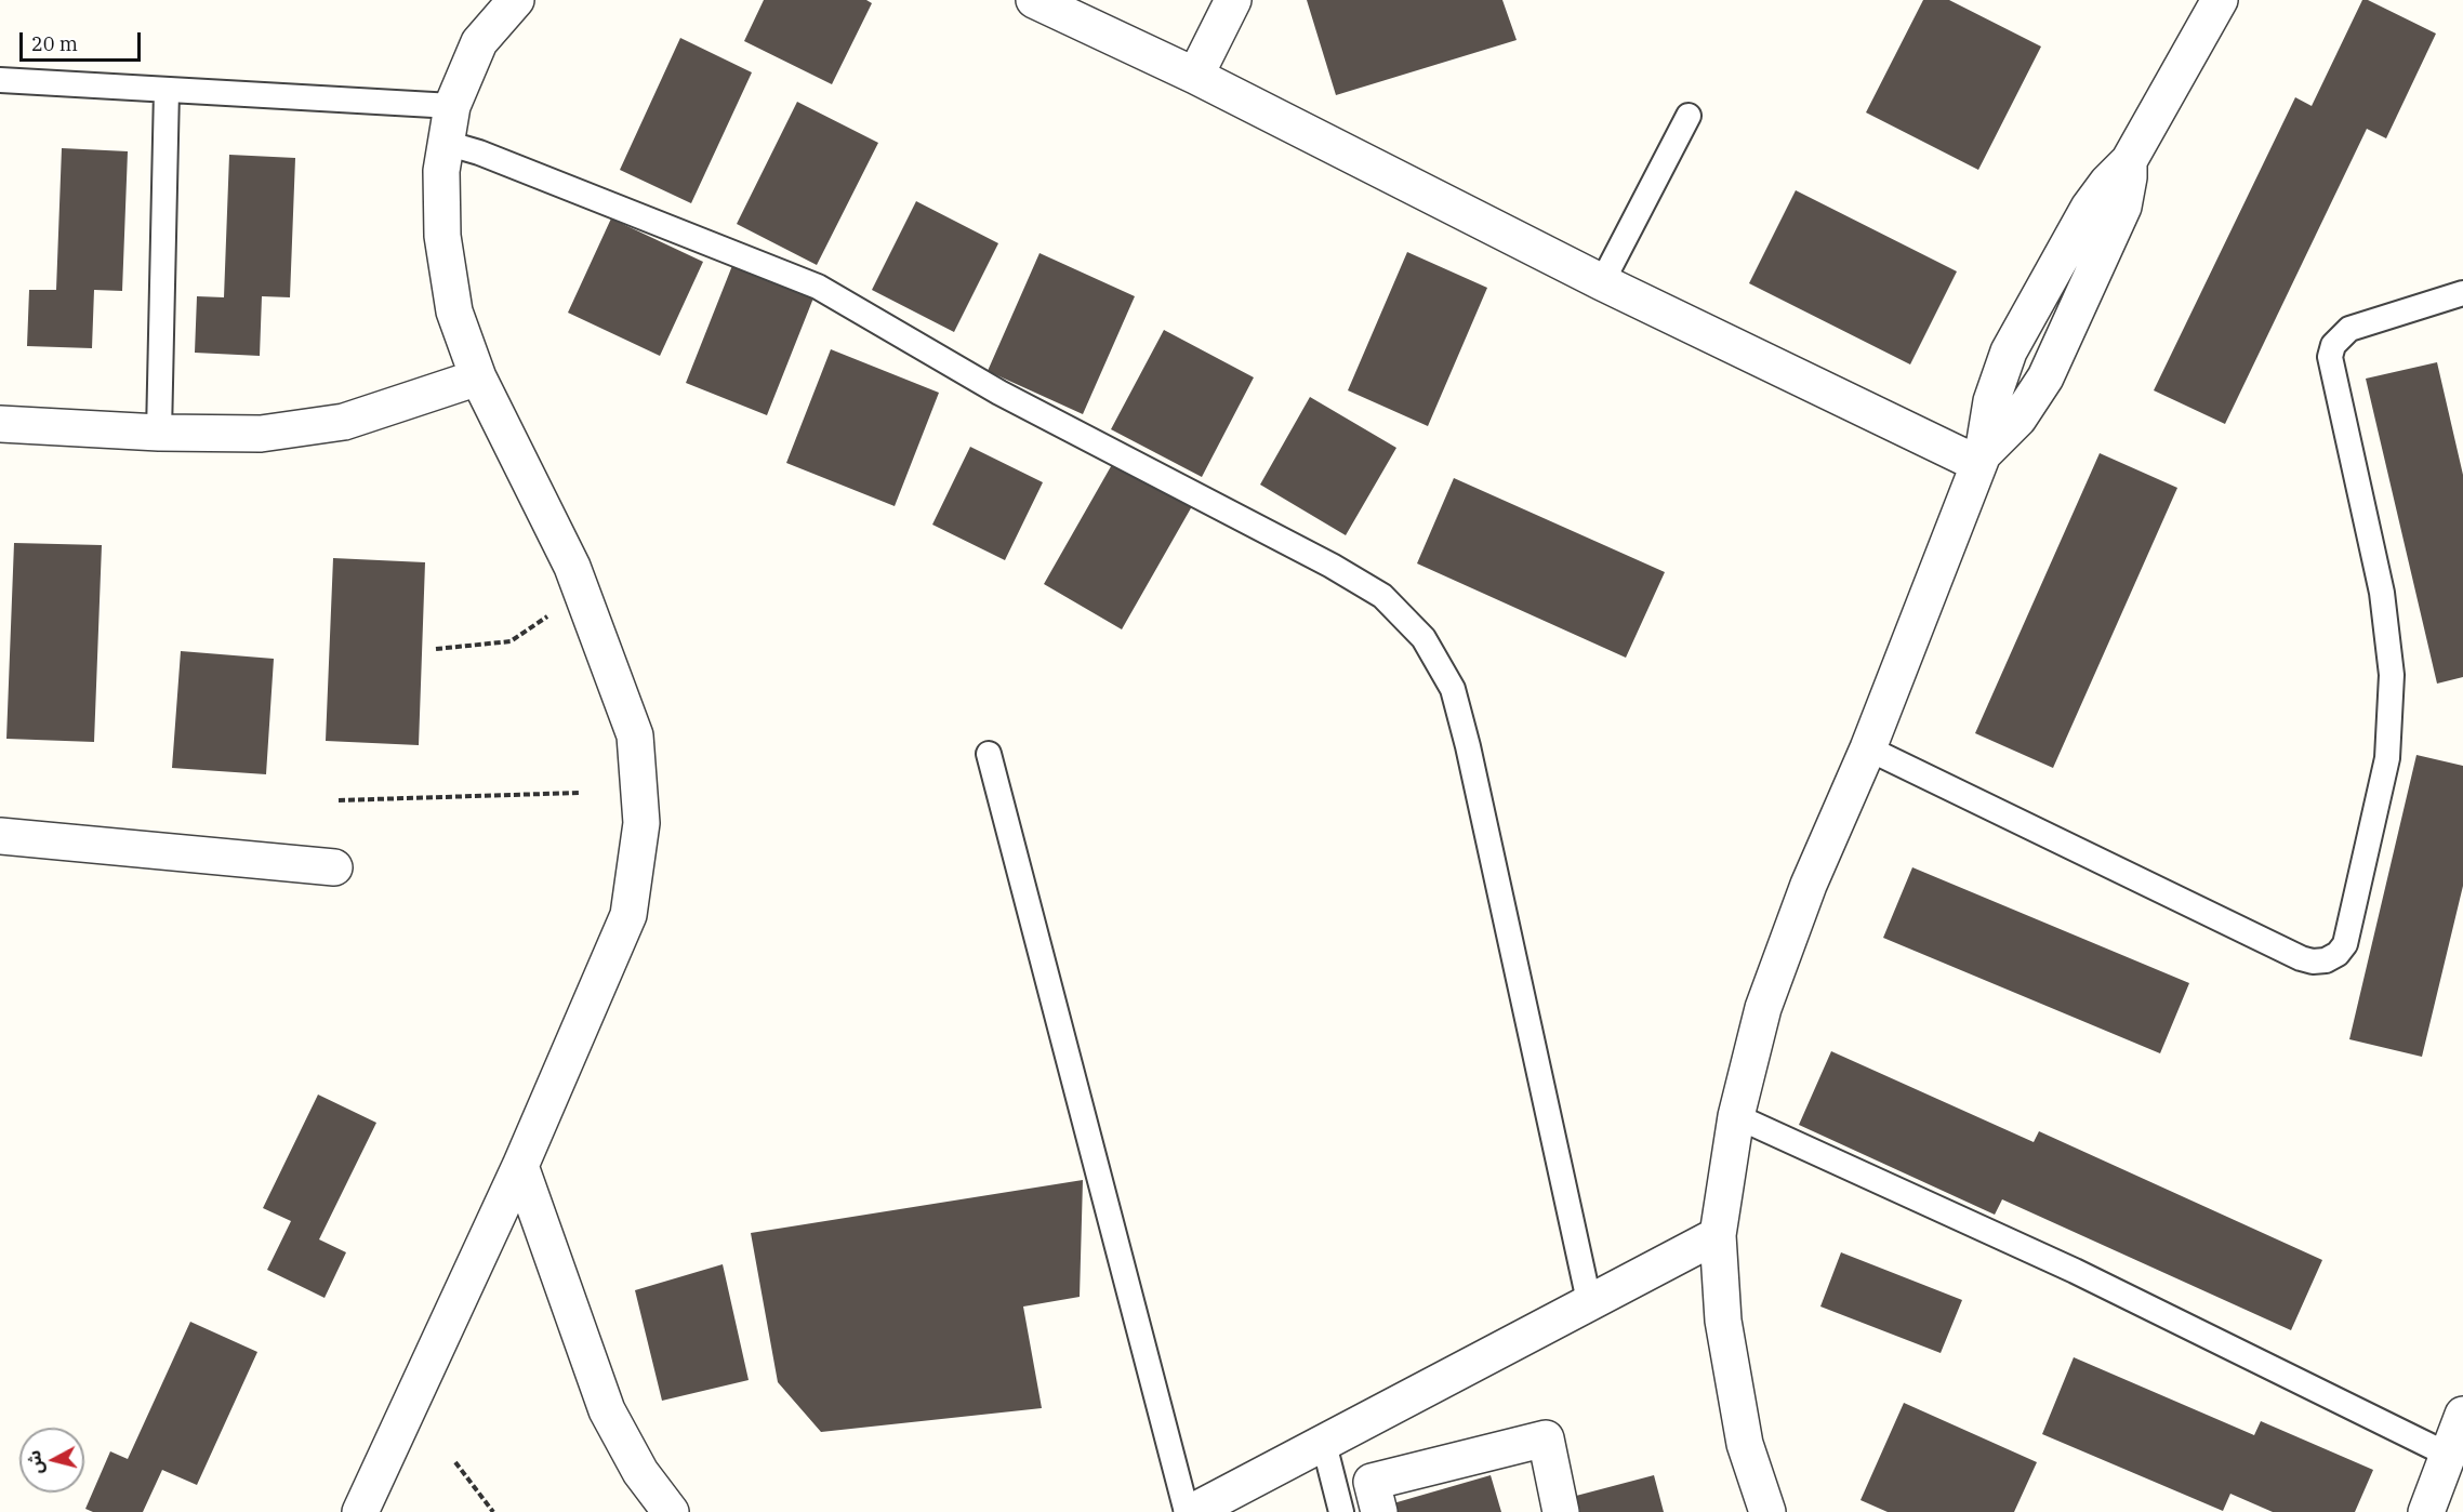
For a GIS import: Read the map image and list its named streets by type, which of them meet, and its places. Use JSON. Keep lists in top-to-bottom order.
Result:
{
  "scale_bar": "20 m",
  "north": "left"
}
